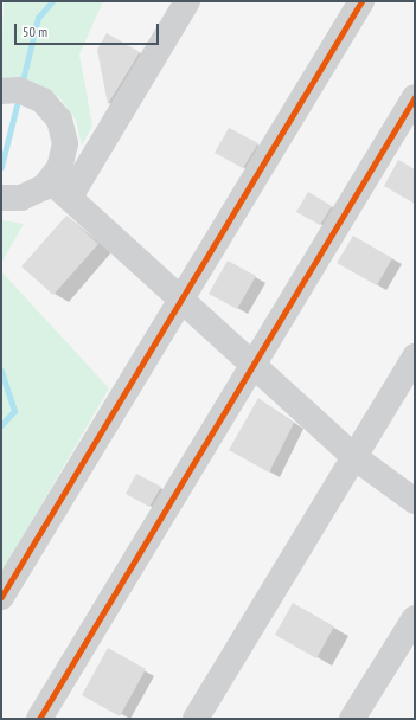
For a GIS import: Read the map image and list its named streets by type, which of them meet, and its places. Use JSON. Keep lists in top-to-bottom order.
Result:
{
  "scale_bar": "50 m"
}
